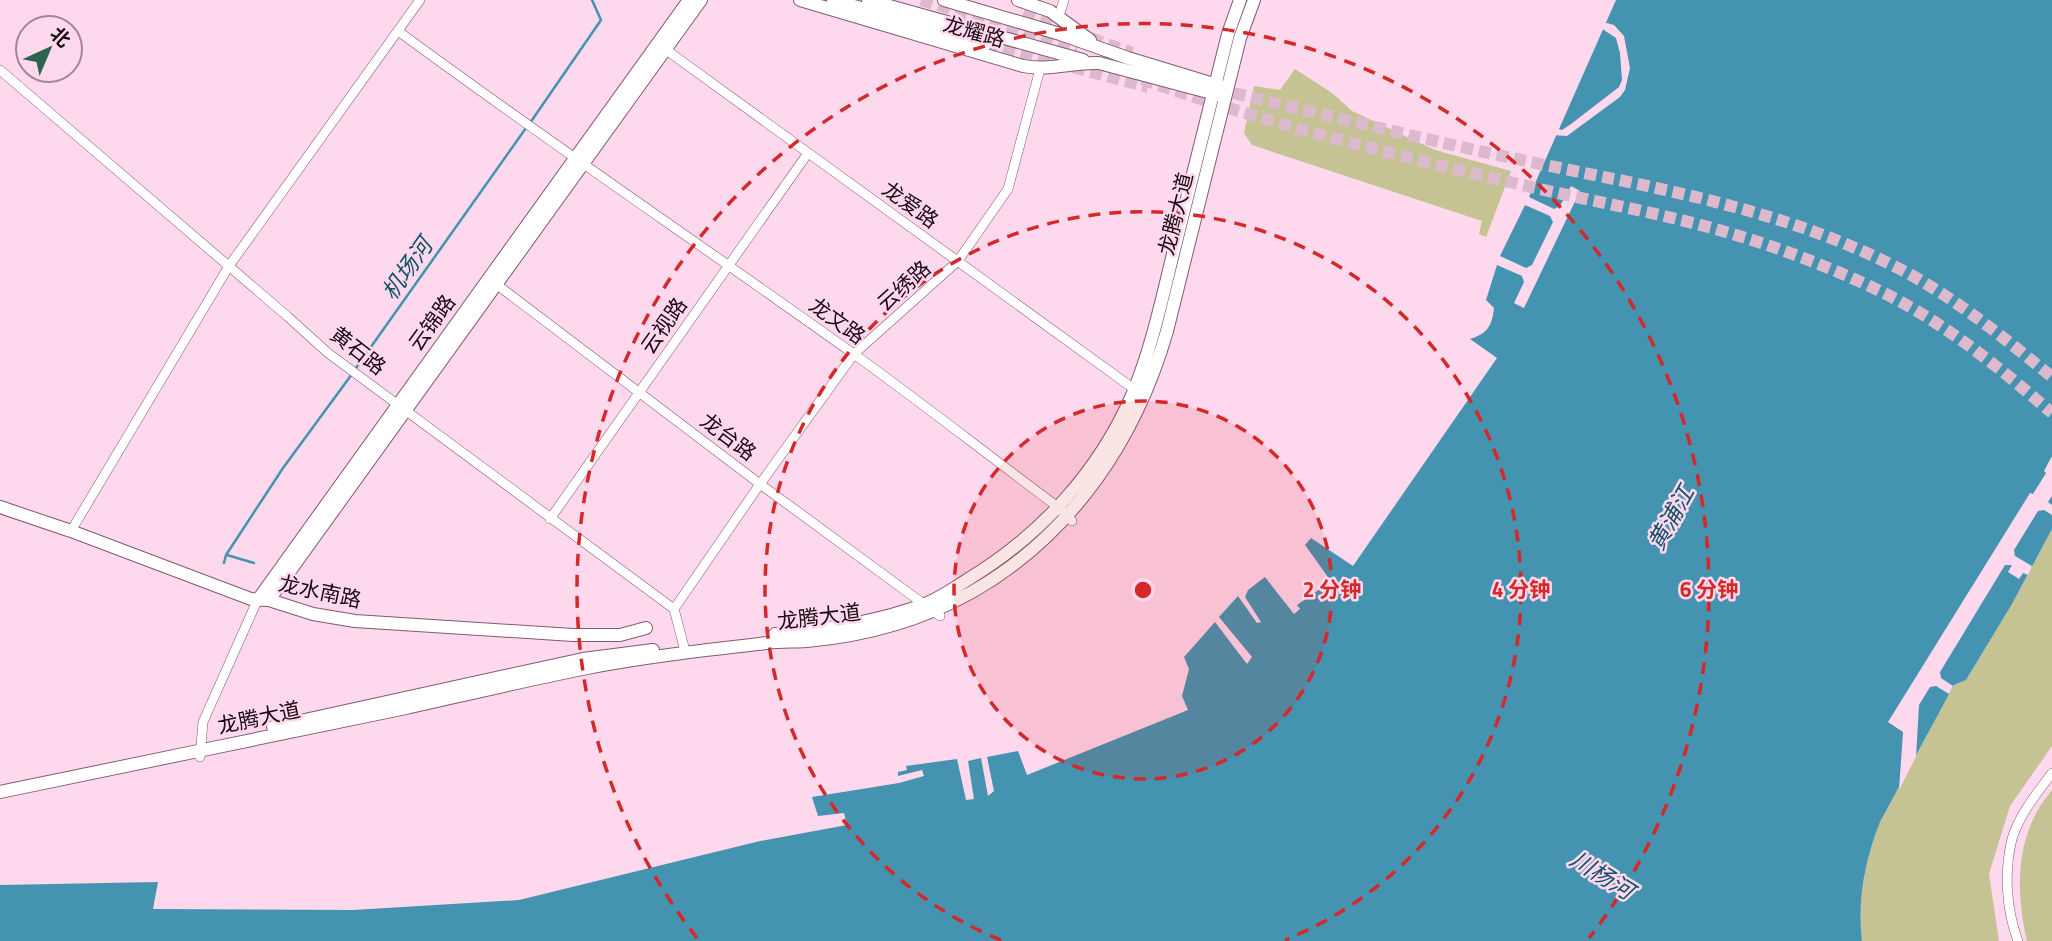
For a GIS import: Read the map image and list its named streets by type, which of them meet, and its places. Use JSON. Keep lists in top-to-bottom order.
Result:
{
  "streets": {
    "main road": [
      "龙耀路",
      "龙腾大道",
      "云锦路",
      "龙水南路"
    ],
    "street": [
      "龙爱路",
      "云绣路",
      "龙文路",
      "云视路",
      "黄石路",
      "龙台路"
    ]
  },
  "crossings": [
    ["龙耀路", "龙腾大道"],
    ["龙耀路", "云绣路"],
    ["龙爱路", "龙腾大道"],
    ["龙爱路", "云绣路"],
    ["龙爱路", "云锦路"],
    ["龙爱路", "云视路"],
    ["龙腾大道", "龙文路"],
    ["龙腾大道", "云锦路"],
    ["龙腾大道", "龙台路"],
    ["云绣路", "龙文路"],
    ["云绣路", "黄石路"],
    ["云绣路", "龙台路"],
    ["龙文路", "云锦路"],
    ["龙文路", "云视路"],
    ["云锦路", "黄石路"],
    ["云锦路", "龙台路"],
    ["云锦路", "龙水南路"],
    ["云视路", "黄石路"],
    ["云视路", "龙台路"]
  ],
  "water": ["机场河", "黄浦江", "川杨河"],
  "north": "top right",
  "rings": ["2 分钟", "4 分钟", "6 分钟"]
}
